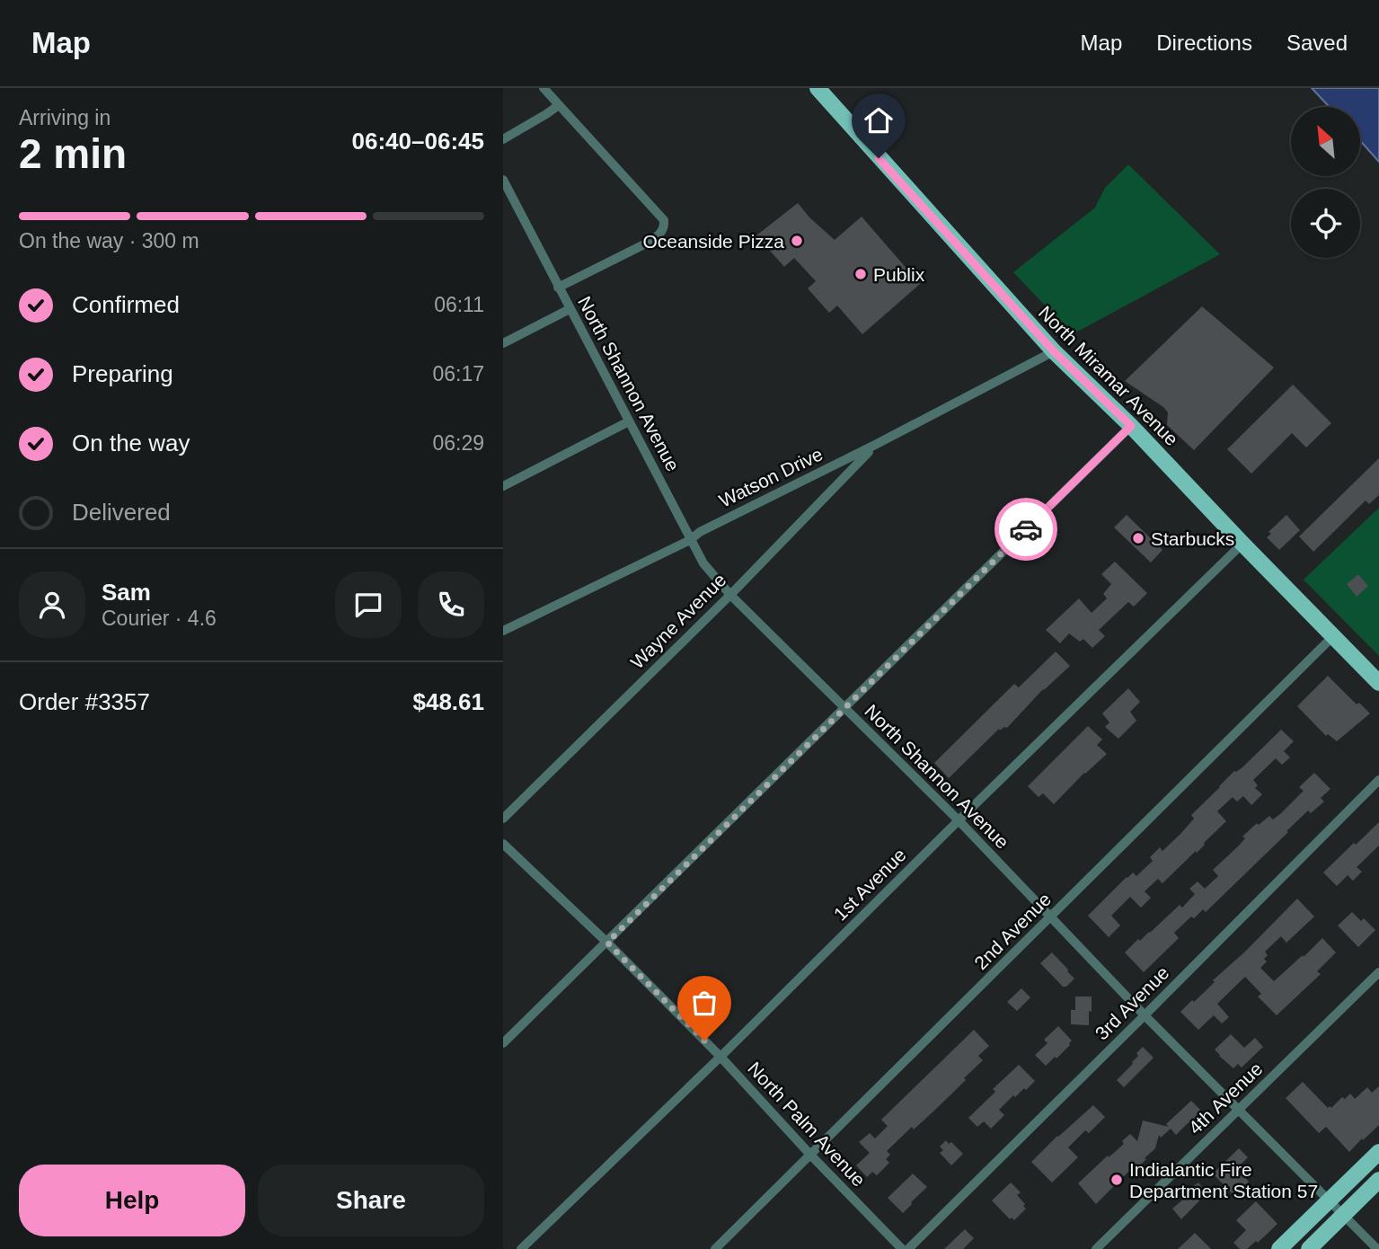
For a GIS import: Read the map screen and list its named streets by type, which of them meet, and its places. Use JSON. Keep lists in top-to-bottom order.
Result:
{
  "streets": {
    "main road": ["North Miramar Avenue"],
    "street": [
      "North Shannon Avenue",
      "Watson Drive",
      "Wayne Avenue",
      "1st Avenue",
      "2nd Avenue",
      "3rd Avenue",
      "4th Avenue",
      "North Palm Avenue"
    ]
  },
  "crossings": [
    ["North Miramar Avenue", "Watson Drive"],
    ["North Miramar Avenue", "1st Avenue"],
    ["North Miramar Avenue", "2nd Avenue"],
    ["North Shannon Avenue", "Watson Drive"],
    ["North Shannon Avenue", "Wayne Avenue"],
    ["North Shannon Avenue", "1st Avenue"],
    ["North Shannon Avenue", "2nd Avenue"],
    ["North Shannon Avenue", "3rd Avenue"],
    ["North Shannon Avenue", "4th Avenue"],
    ["Watson Drive", "Wayne Avenue"],
    ["1st Avenue", "North Palm Avenue"],
    ["2nd Avenue", "North Palm Avenue"]
  ],
  "places": [
    "Oceanside Pizza",
    "Publix",
    "Starbucks",
    "Indialantic Fire Department Station 57"
  ],
  "north": "top left",
  "page": {
    "header": "Map",
    "nav": ["Map", "Directions", "Saved"],
    "heading": ["2 min", "Arriving in", "06:40–06:45"],
    "panel": [
      "Sam",
      "Courier · 4.6",
      "Order #3357",
      "$48.61"
    ],
    "bar": "On the way · 300 m",
    "list": [
      ["Confirmed", "06:11"],
      ["Preparing", "06:17"],
      ["On the way", "06:29"],
      "Delivered"
    ],
    "buttons": ["Help", "Share"]
  }
}
